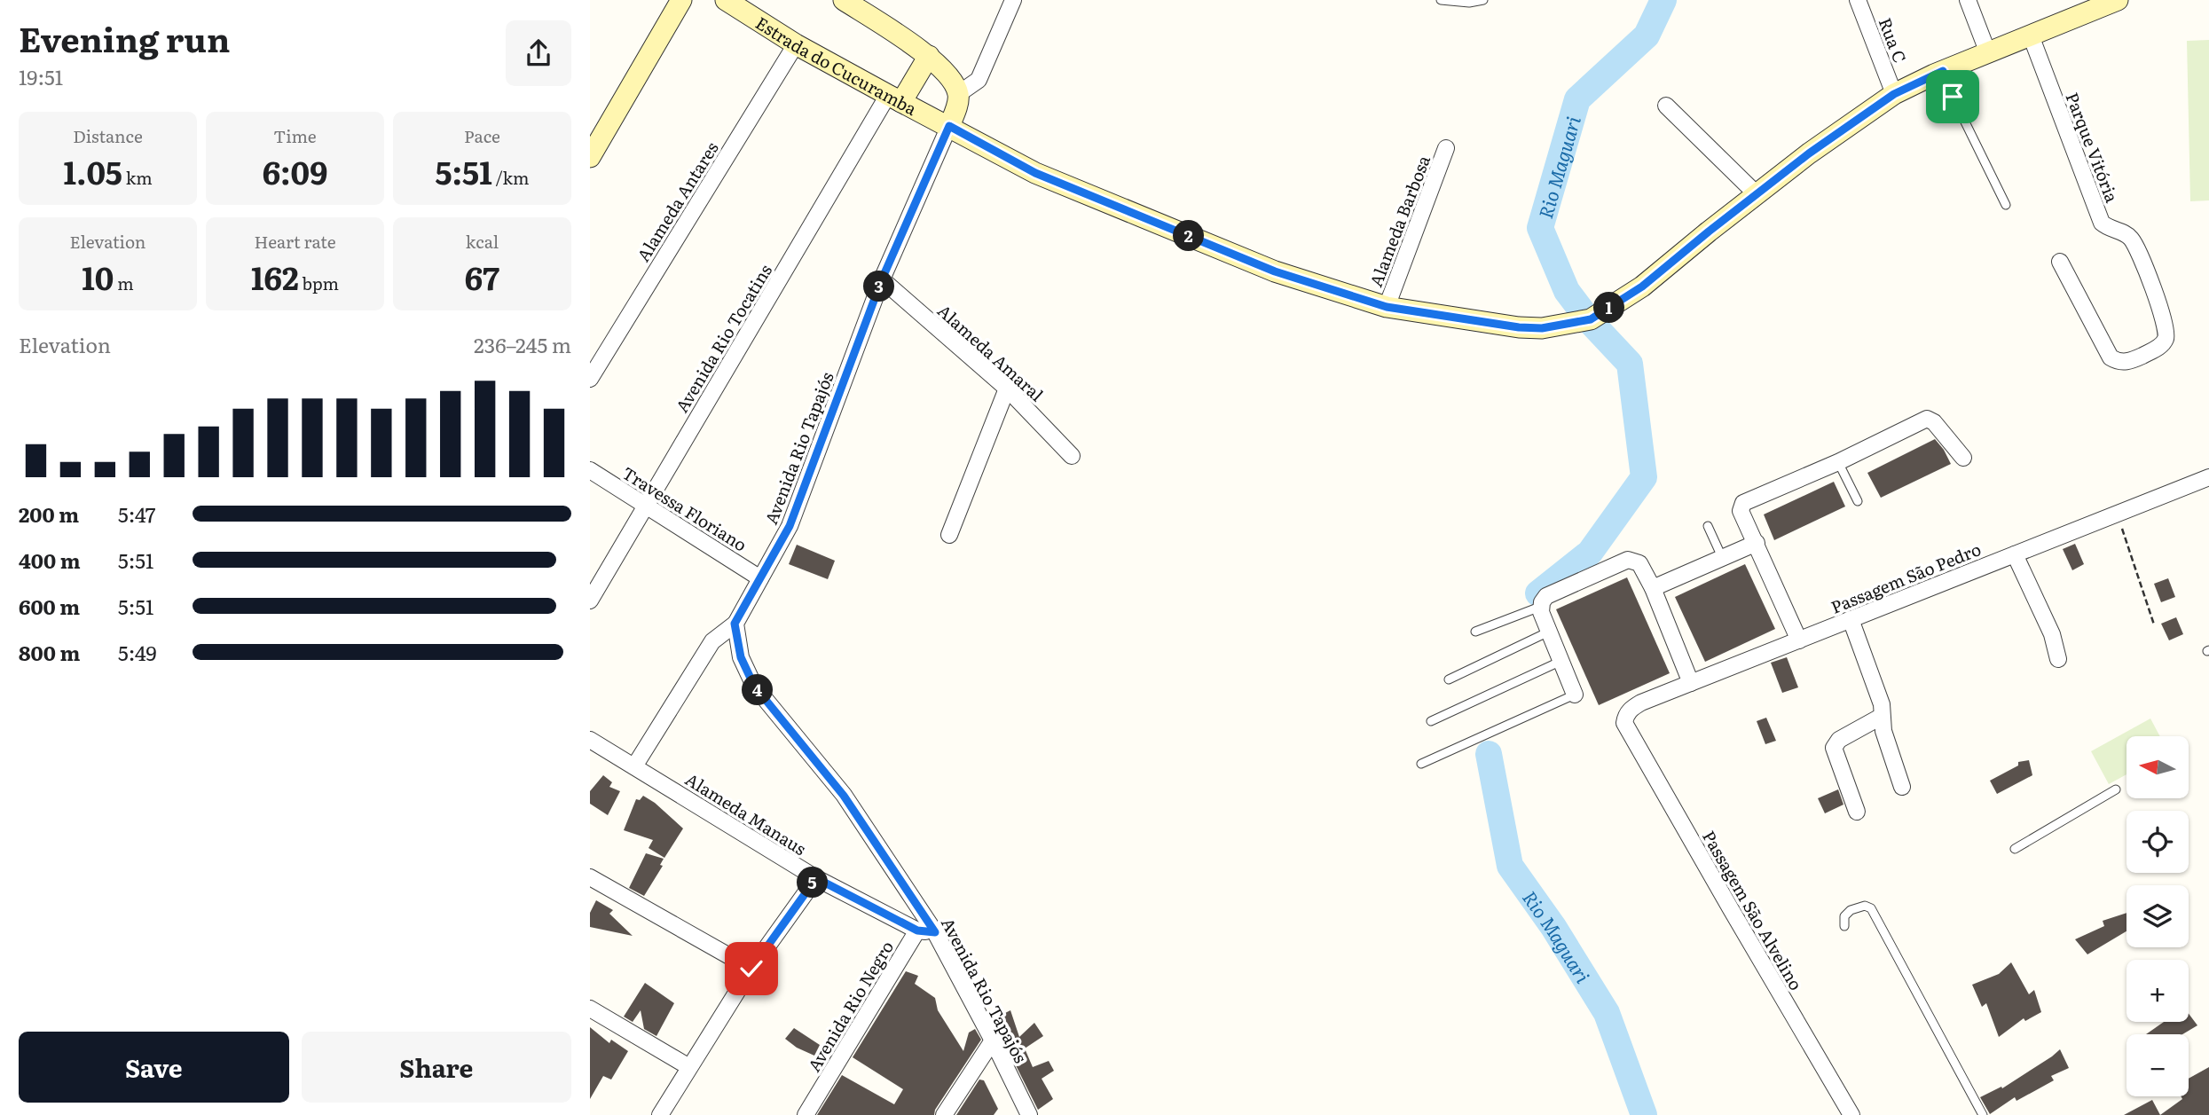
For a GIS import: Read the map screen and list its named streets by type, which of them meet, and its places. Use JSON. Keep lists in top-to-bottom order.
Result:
{
  "streets": {
    "main road": ["Estrada do Cucuramba"],
    "street": [
      "Rua C",
      "Parque Vitória",
      "Alameda Antares",
      "Alameda Barbosa",
      "Avenida Rio Tocatins",
      "Alameda Amaral",
      "Avenida Rio Tapajós",
      "Travessa Floriano",
      "Passagem São Pedro",
      "Alameda Manaus",
      "Passagem São Alvelino",
      "Avenida Rio Negro"
    ]
  },
  "crossings": [
    ["Estrada do Cucuramba", "Alameda Antares"],
    ["Estrada do Cucuramba", "Alameda Barbosa"],
    ["Estrada do Cucuramba", "Avenida Rio Tocatins"],
    ["Estrada do Cucuramba", "Avenida Rio Tapajós"],
    ["Avenida Rio Tocatins", "Travessa Floriano"],
    ["Alameda Amaral", "Avenida Rio Tapajós"],
    ["Avenida Rio Tapajós", "Travessa Floriano"],
    ["Passagem São Pedro", "Passagem São Alvelino"],
    ["Alameda Manaus", "Avenida Rio Negro"]
  ],
  "water": ["Rio Maguari"],
  "north": "left",
  "page": {
    "heading": ["Evening run", "19:51"],
    "stats": [
      ["Distance", "1.05 km"],
      ["Time", "6:09"],
      ["Pace", "5:51 /km"],
      ["Elevation", "10 m"],
      ["Heart rate", "162 bpm"],
      ["kcal", "67"]
    ],
    "pins": [
      "2",
      "3",
      "1",
      "4",
      "5"
    ],
    "chart": ["Elevation", "236–245 m"],
    "list": [
      {
        "name": "200 m",
        "note": "5:47"
      },
      {
        "name": "400 m",
        "note": "5:51"
      },
      {
        "name": "600 m",
        "note": "5:51"
      },
      {
        "name": "800 m",
        "note": "5:49"
      }
    ],
    "map_buttons": ["+", "−"],
    "buttons": ["Save", "Share"]
  }
}
